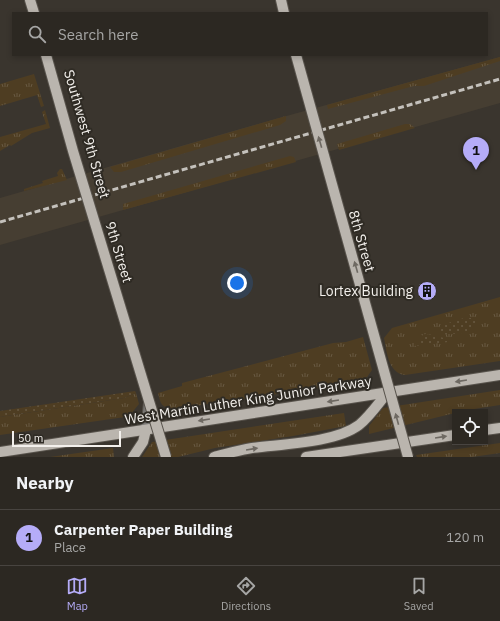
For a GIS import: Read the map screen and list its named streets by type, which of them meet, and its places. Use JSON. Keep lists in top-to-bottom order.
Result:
{
  "streets": {
    "main road": ["8th Street", "9th Street", "West Martin Luther King Junior Parkway"],
    "street": ["Southwest 9th Street"]
  },
  "crossings": [
    ["Southwest 9th Street", "West Martin Luther King Junior Parkway"]
  ],
  "one_way": ["8th Street"],
  "places": {
    "building": ["Lortex Building"]
  },
  "scale_bar": "50 m",
  "page": {
    "search": "Search here",
    "pins": "1",
    "scale": "50 m",
    "heading": "Nearby",
    "list": [
      {
        "mark": "1",
        "name": "Carpenter Paper Building",
        "note": "Place",
        "value": "120 m"
      }
    ],
    "nav": ["Map", "Directions", "Saved"]
  }
}
